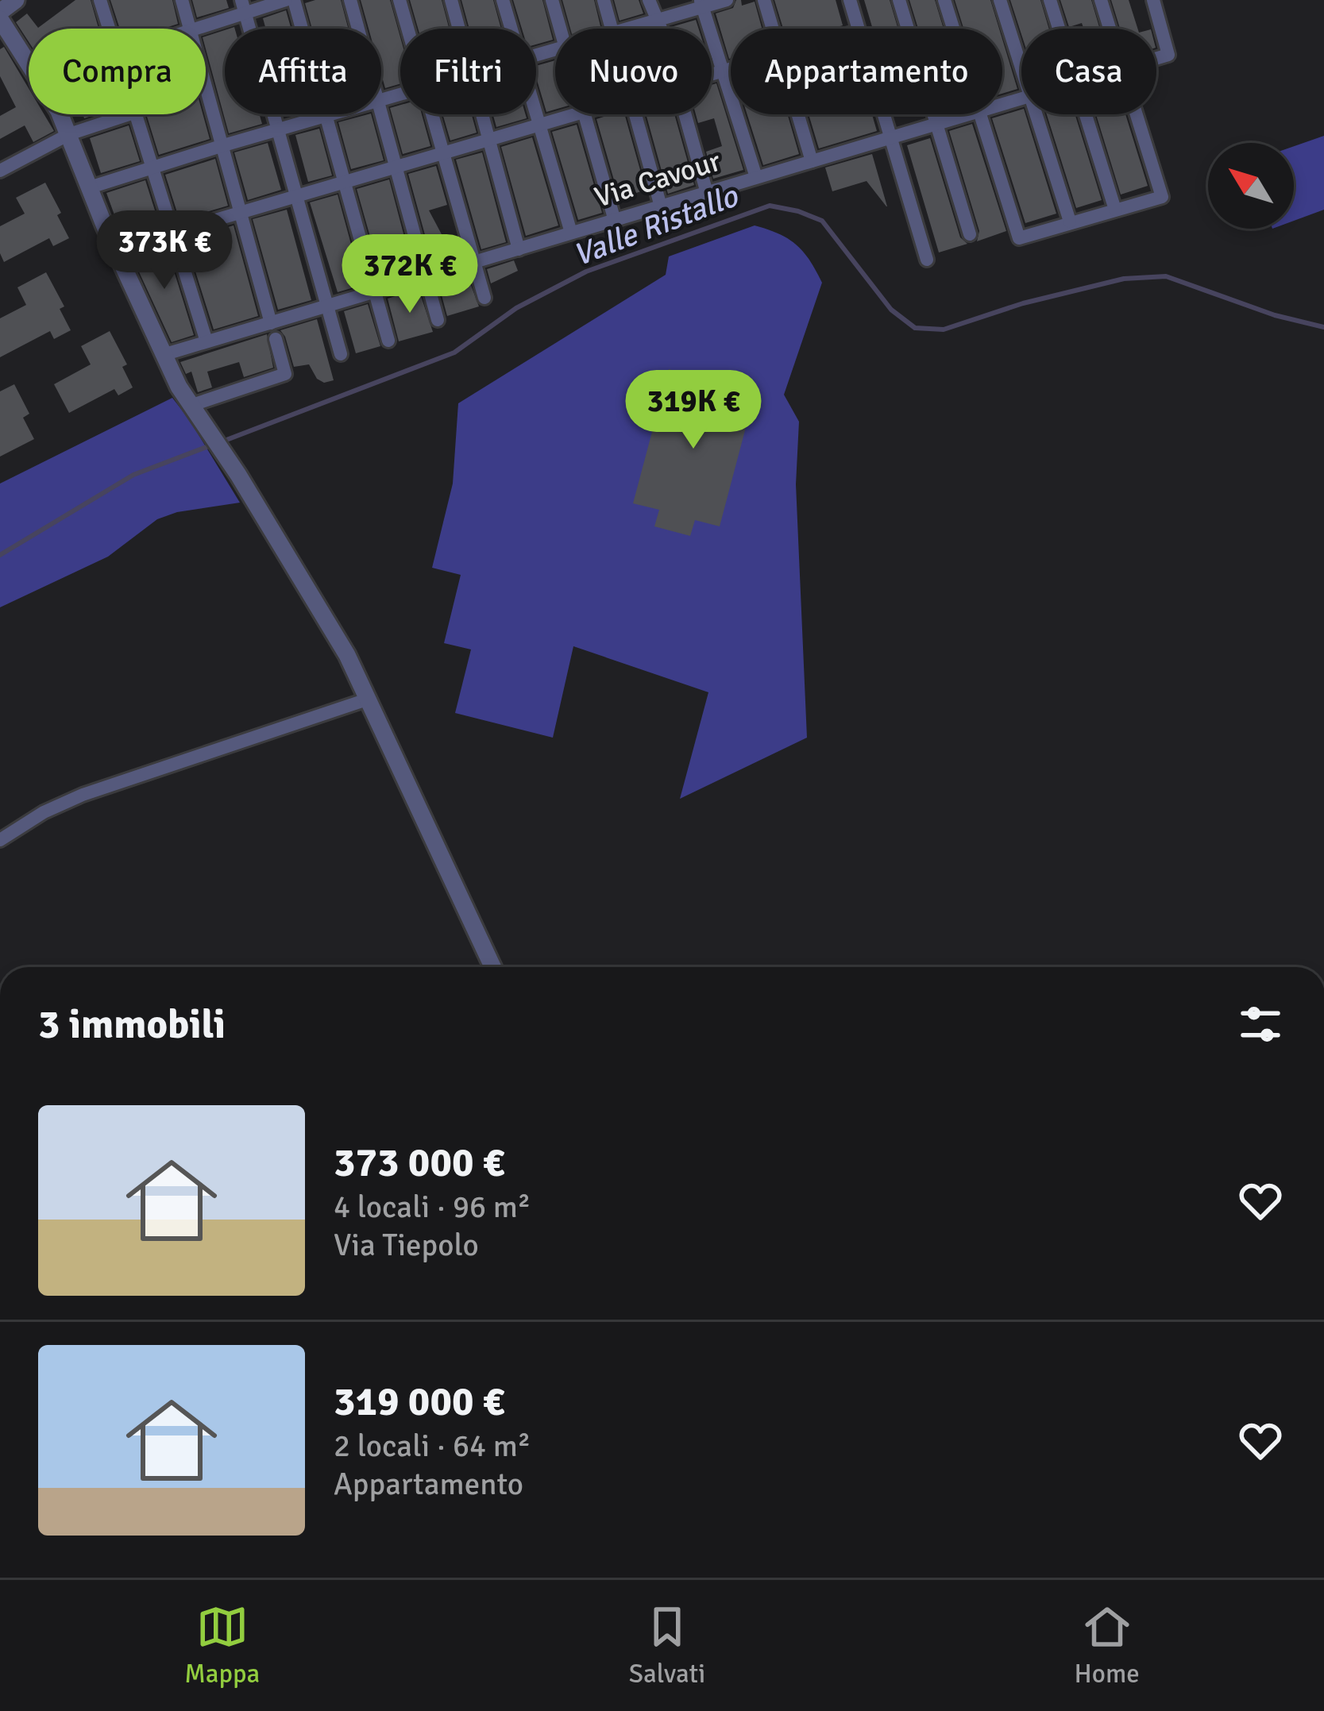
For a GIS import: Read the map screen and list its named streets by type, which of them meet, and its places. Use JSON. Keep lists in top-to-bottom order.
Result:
{
  "streets": {
    "street": ["Via Cavour"]
  },
  "water": ["Valle Ristallo"],
  "north": "top left",
  "page": {
    "chip": [
      "Compra",
      "Affitta",
      "Filtri",
      "Nuovo",
      "Appartamento",
      "Casa"
    ],
    "price": ["373K €", "372K €", "319K €"],
    "heading": "3 immobili",
    "list": [
      {
        "name": "373 000 €",
        "note": "4 locali · 96 m² · Via Tiepolo"
      },
      {
        "name": "319 000 €",
        "note": "2 locali · 64 m² · Appartamento"
      }
    ],
    "tabs": ["Mappa", "Salvati", "Home"]
  }
}
